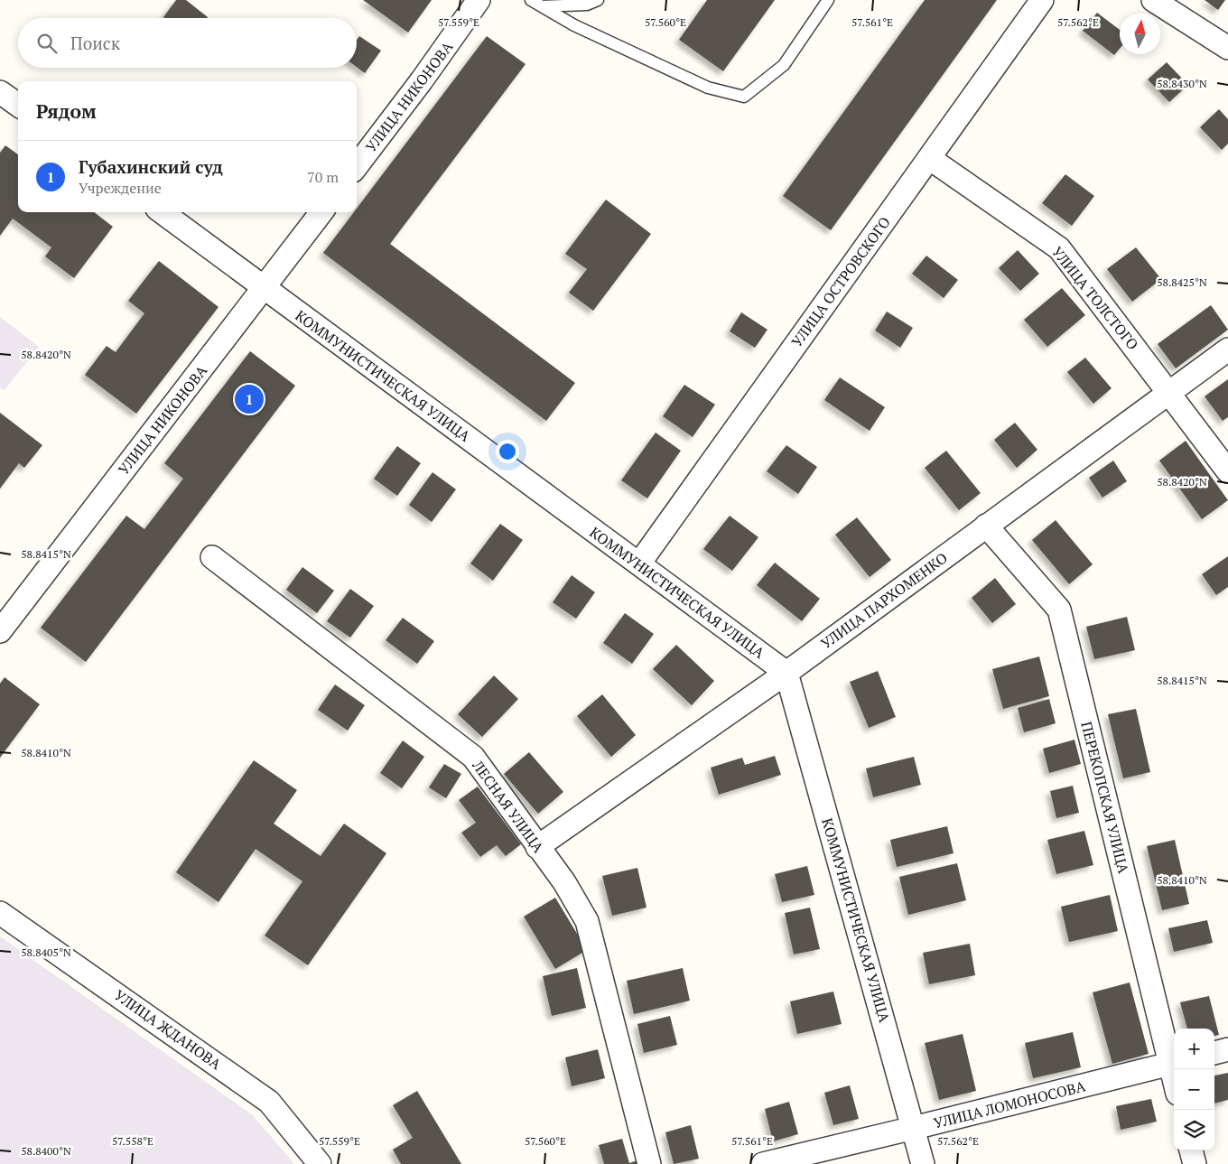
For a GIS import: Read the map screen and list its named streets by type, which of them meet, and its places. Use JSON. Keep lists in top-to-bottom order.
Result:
{
  "streets": {
    "street": [
      "УЛИЦА НИКОНОВА",
      "УЛИЦА ОСТРОВСКОГО",
      "УЛИЦА ТОЛСТОГО",
      "КОММУНИСТИЧЕСКАЯ УЛИЦА",
      "УЛИЦА ПАРХОМЕНКО",
      "ПЕРЕКОПСКАЯ УЛИЦА",
      "ЛЕСНАЯ УЛИЦА",
      "УЛИЦА ЖДАНОВА",
      "УЛИЦА ЛОМОНОСОВА"
    ]
  },
  "crossings": [
    ["УЛИЦА НИКОНОВА", "КОММУНИСТИЧЕСКАЯ УЛИЦА"],
    ["УЛИЦА ОСТРОВСКОГО", "УЛИЦА ТОЛСТОГО"],
    ["УЛИЦА ОСТРОВСКОГО", "КОММУНИСТИЧЕСКАЯ УЛИЦА"],
    ["УЛИЦА ТОЛСТОГО", "УЛИЦА ПАРХОМЕНКО"],
    ["КОММУНИСТИЧЕСКАЯ УЛИЦА", "УЛИЦА ПАРХОМЕНКО"],
    ["КОММУНИСТИЧЕСКАЯ УЛИЦА", "УЛИЦА ЛОМОНОСОВА"],
    ["УЛИЦА ПАРХОМЕНКО", "ПЕРЕКОПСКАЯ УЛИЦА"],
    ["УЛИЦА ПАРХОМЕНКО", "ЛЕСНАЯ УЛИЦА"],
    ["ПЕРЕКОПСКАЯ УЛИЦА", "УЛИЦА ЛОМОНОСОВА"]
  ],
  "north": "top",
  "page": {
    "search": "Поиск",
    "heading": "Рядом",
    "list": [
      {
        "mark": "1",
        "name": "Губахинский суд",
        "note": "Учреждение",
        "value": "70 m"
      }
    ],
    "pins": "1",
    "map_buttons": ["+", "−"]
  },
  "coordinates": [
    "57.559°E",
    "57.560°E",
    "57.561°E",
    "57.562°E",
    "58.8430°N",
    "58.8425°N",
    "58.8420°N",
    "58.8415°N",
    "58.8410°N",
    "58.8405°N",
    "57.558°E",
    "58.8400°N"
  ]
}
